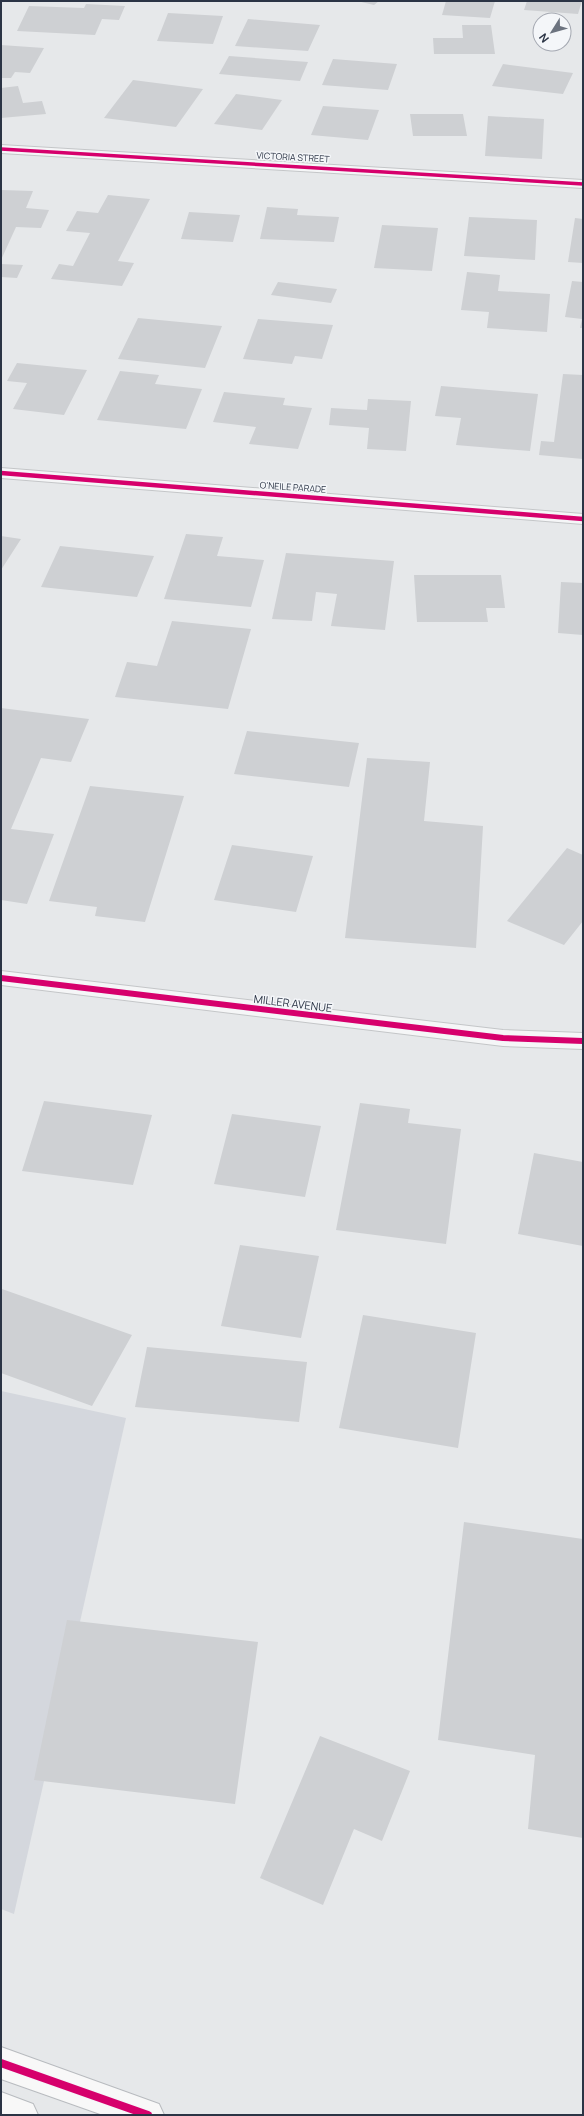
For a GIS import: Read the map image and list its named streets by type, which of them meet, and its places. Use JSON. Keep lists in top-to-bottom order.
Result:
{
  "streets": {
    "street": ["VICTORIA STREET", "O'NEILE PARADE", "MILLER AVENUE"]
  },
  "north": "bottom left"
}
